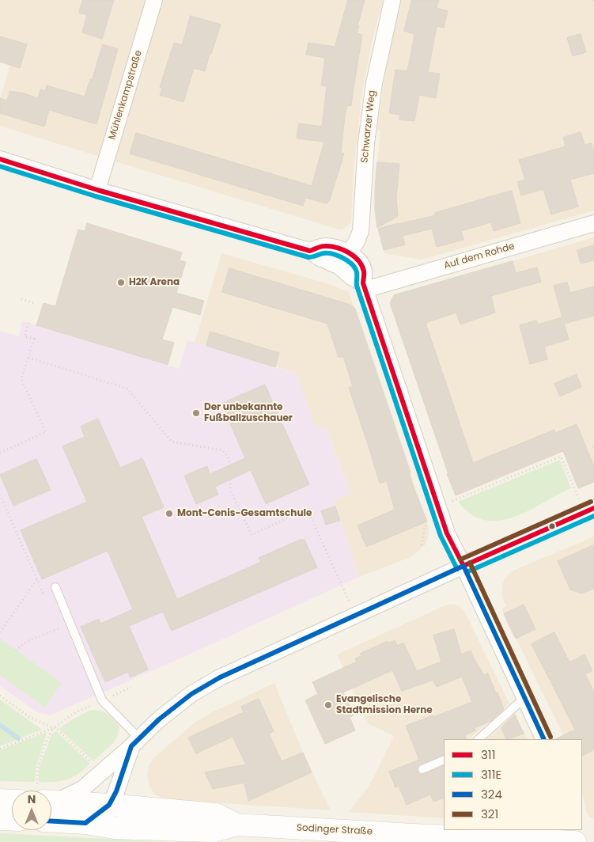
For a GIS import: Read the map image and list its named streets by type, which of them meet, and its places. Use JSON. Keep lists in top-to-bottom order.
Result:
{
  "streets": {
    "main road": ["Sodinger Straße"],
    "street": ["Mühlenkampstraße", "Schwarzer Weg", "Auf dem Rohde"]
  },
  "places": [
    "H2K Arena",
    "Der unbekannte Fußballzuschauer",
    "Mont-Cenis-Gesamtschule",
    "Evangelische Stadtmission Herne"
  ],
  "lines": [
    "transit line 311",
    "transit line 311E",
    "transit line 321",
    "transit line 324"
  ],
  "legend": [
    "311",
    "311E",
    "324",
    "321"
  ],
  "north": "top"
}
